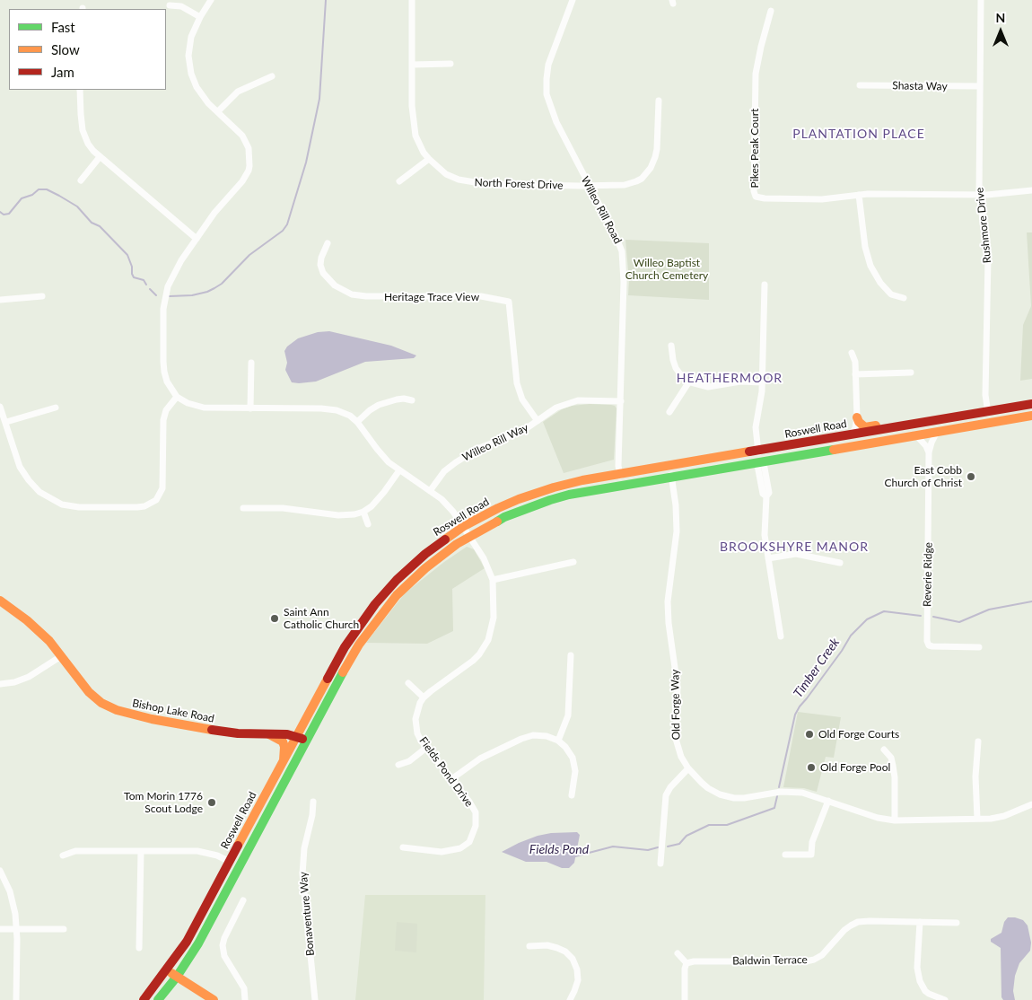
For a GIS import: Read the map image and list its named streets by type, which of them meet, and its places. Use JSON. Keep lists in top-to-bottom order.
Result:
{
  "streets": {
    "main road": ["Roswell Road", "Bishop Lake Road"],
    "street": [
      "Shasta Way",
      "Pikes Peak Court",
      "North Forest Drive",
      "Willeo Rill Road",
      "Rushmore Drive",
      "Heritage Trace View",
      "Willeo Rill Way",
      "Reverie Ridge",
      "Old Forge Way",
      "Fields Pond Drive",
      "Bonaventure Way",
      "Baldwin Terrace"
    ]
  },
  "crossings": [
    ["Shasta Way", "Rushmore Drive"],
    ["Pikes Peak Court", "Rushmore Drive"],
    ["North Forest Drive", "Willeo Rill Road"],
    ["Willeo Rill Road", "Roswell Road"],
    ["Willeo Rill Road", "Willeo Rill Way"],
    ["Rushmore Drive", "Roswell Road"],
    ["Heritage Trace View", "Willeo Rill Way"],
    ["Roswell Road", "Old Forge Way"],
    ["Roswell Road", "Bishop Lake Road"]
  ],
  "districts": ["PLANTATION PLACE", "HEATHERMOOR", "BROOKSHYRE MANOR"],
  "water": ["Timber Creek", "Fields Pond"],
  "parks": ["Willeo Baptist Church Cemetery"],
  "places": [
    "East Cobb Church of Christ",
    "Saint Ann Catholic Church",
    "Old Forge Courts",
    "Old Forge Pool",
    "Tom Morin 1776 Scout Lodge"
  ],
  "legend": ["Fast", "Slow", "Jam"],
  "north": "top"
}
